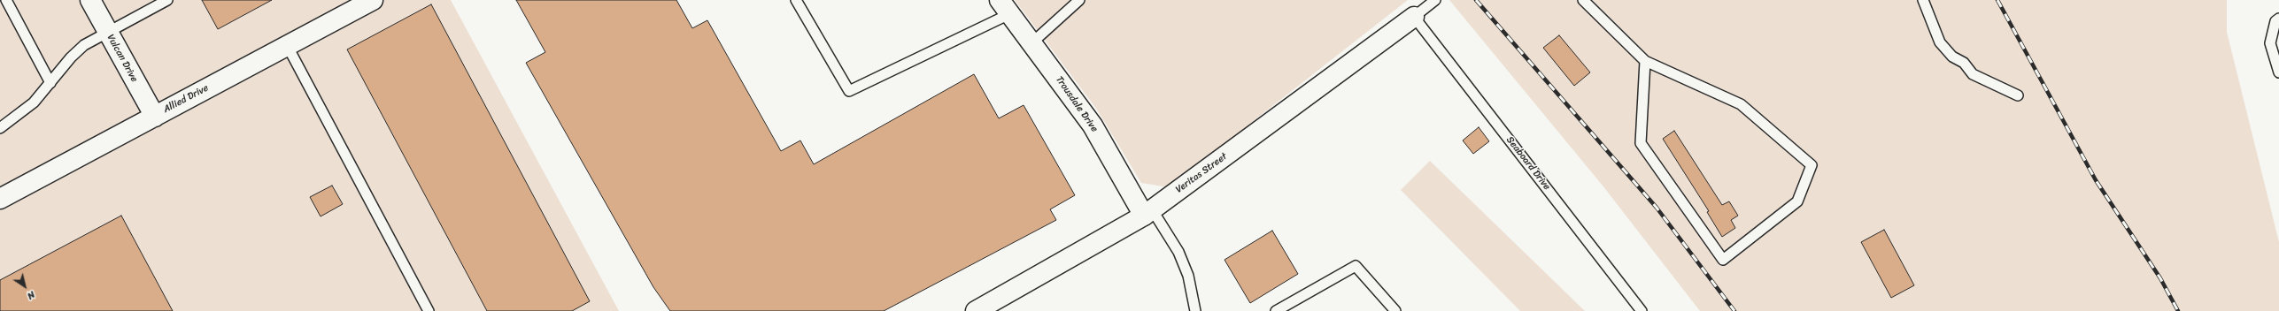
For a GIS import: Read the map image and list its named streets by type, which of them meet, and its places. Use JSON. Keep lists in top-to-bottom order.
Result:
{
  "streets": {
    "street": [
      "Vulcan Drive",
      "Allied Drive",
      "Trousdale Drive",
      "Veritas Street"
    ],
    "lane": ["Seaboard Drive"]
  },
  "crossings": [
    ["Vulcan Drive", "Allied Drive"],
    ["Trousdale Drive", "Veritas Street"],
    ["Seaboard Drive", "Veritas Street"]
  ],
  "north": "bottom right"
}
